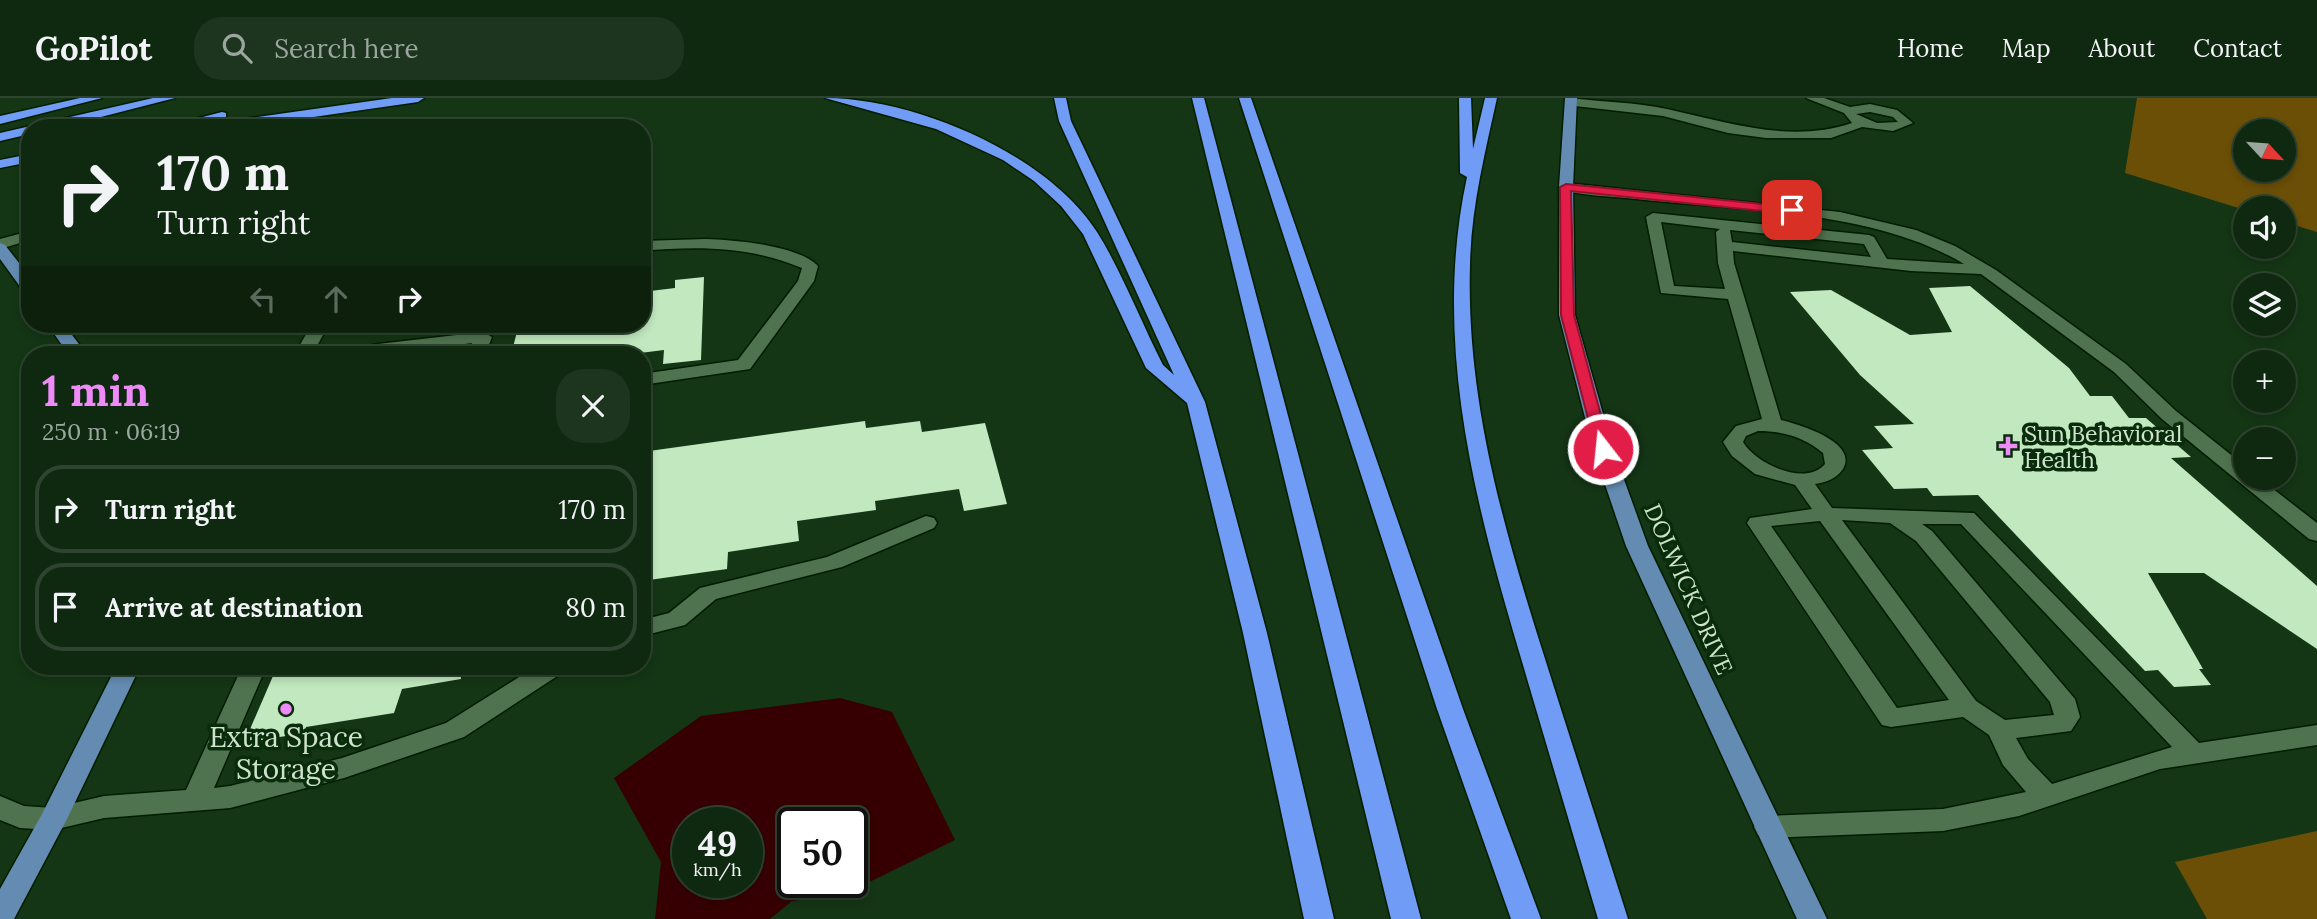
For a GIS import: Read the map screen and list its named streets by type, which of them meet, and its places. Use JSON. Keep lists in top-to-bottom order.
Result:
{
  "streets": {
    "main road": ["DOLWICK DRIVE"]
  },
  "places": {
    "health": ["Sun Behavioral Health"],
    "other": ["Extra Space Storage"]
  },
  "north": "bottom right",
  "page": {
    "header": "GoPilot",
    "search": "Search here",
    "nav": [
      "Home",
      "Map",
      "About",
      "Contact"
    ],
    "map_buttons": ["+", "−"],
    "turn": ["170 m", "Turn right"],
    "heading": ["1 min", "250 m · 06:19"],
    "list": [
      {
        "name": "Turn right",
        "value": "170 m"
      },
      {
        "name": "Arrive at destination",
        "value": "80 m"
      }
    ],
    "speed": "49 km/h",
    "limit": "50"
  }
}
